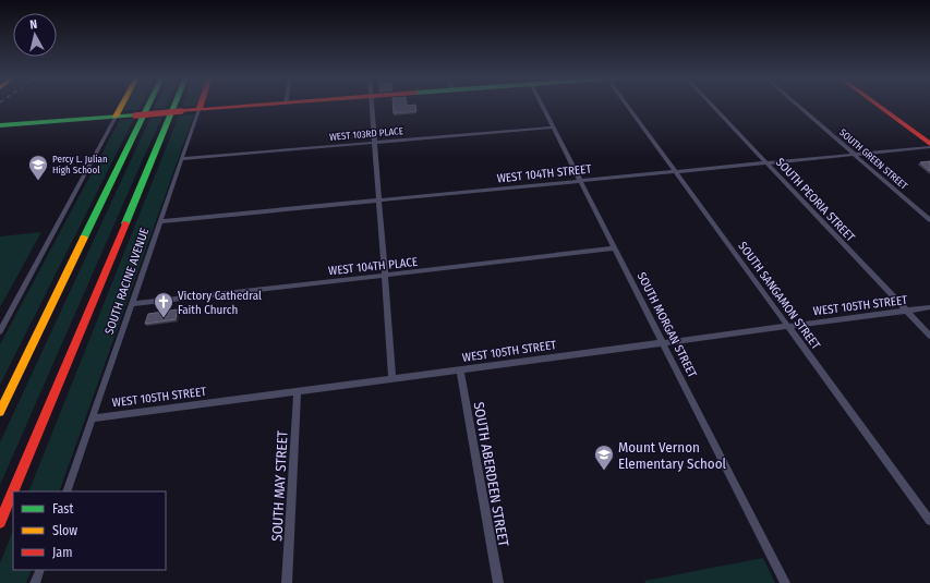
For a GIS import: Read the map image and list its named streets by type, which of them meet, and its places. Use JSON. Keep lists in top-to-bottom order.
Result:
{
  "streets": {
    "main road": ["SOUTH RACINE AVENUE"],
    "street": [
      "WEST 103RD PLACE",
      "SOUTH GREEN STREET",
      "WEST 104TH STREET",
      "SOUTH PEORIA STREET",
      "WEST 104TH PLACE",
      "SOUTH SANGAMON STREET",
      "WEST 105TH STREET",
      "SOUTH MORGAN STREET",
      "SOUTH ABERDEEN STREET",
      "SOUTH MAY STREET"
    ]
  },
  "crossings": [
    ["WEST 103RD PLACE", "SOUTH RACINE AVENUE"],
    ["WEST 103RD PLACE", "SOUTH MORGAN STREET"],
    ["SOUTH GREEN STREET", "WEST 104TH STREET"],
    ["WEST 104TH STREET", "SOUTH PEORIA STREET"],
    ["WEST 104TH STREET", "SOUTH RACINE AVENUE"],
    ["WEST 104TH STREET", "SOUTH SANGAMON STREET"],
    ["WEST 104TH STREET", "SOUTH MORGAN STREET"],
    ["SOUTH PEORIA STREET", "WEST 105TH STREET"],
    ["WEST 104TH PLACE", "SOUTH RACINE AVENUE"],
    ["WEST 104TH PLACE", "SOUTH MORGAN STREET"],
    ["SOUTH RACINE AVENUE", "WEST 105TH STREET"],
    ["SOUTH SANGAMON STREET", "WEST 105TH STREET"],
    ["WEST 105TH STREET", "SOUTH MORGAN STREET"],
    ["WEST 105TH STREET", "SOUTH ABERDEEN STREET"],
    ["WEST 105TH STREET", "SOUTH MAY STREET"]
  ],
  "places": {
    "school or university": ["Percy L. Julian High School", "Mount Vernon Elementary School"],
    "church": ["Victory Cathedral Faith Church"]
  },
  "legend": ["Fast", "Slow", "Jam"],
  "north": "top"
}
